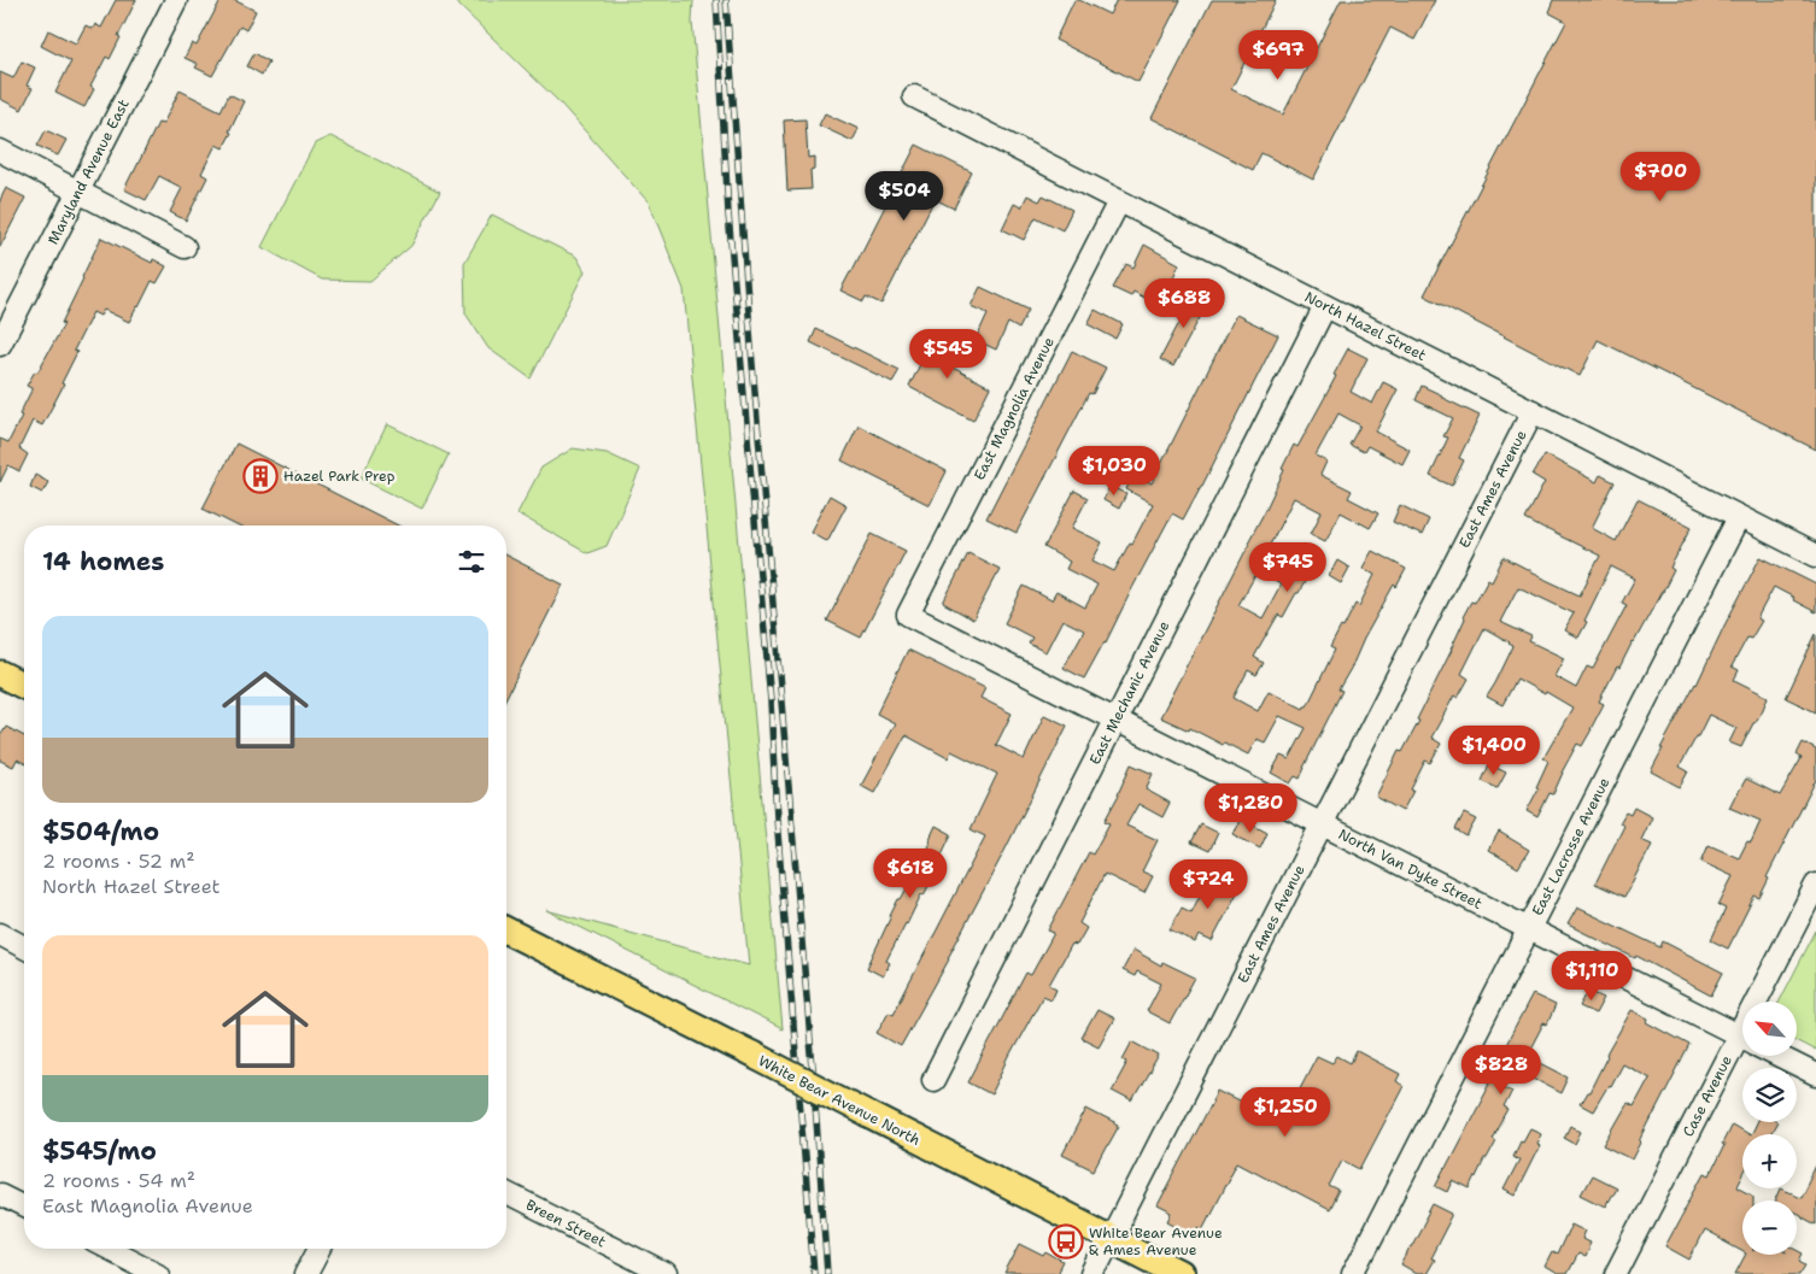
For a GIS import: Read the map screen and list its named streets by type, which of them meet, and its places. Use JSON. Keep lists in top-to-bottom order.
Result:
{
  "streets": {
    "main road": ["White Bear Avenue North"],
    "street": [
      "Maryland Avenue East",
      "North Hazel Street",
      "East Magnolia Avenue",
      "East Ames Avenue",
      "East Mechanic Avenue",
      "East Lacrosse Avenue",
      "North Van Dyke Street",
      "Case Avenue",
      "Breen Street"
    ]
  },
  "crossings": [
    ["North Hazel Street", "East Magnolia Avenue"],
    ["North Hazel Street", "East Ames Avenue"],
    ["North Hazel Street", "East Mechanic Avenue"],
    ["North Hazel Street", "East Lacrosse Avenue"],
    ["East Magnolia Avenue", "North Van Dyke Street"],
    ["East Ames Avenue", "North Van Dyke Street"],
    ["East Ames Avenue", "White Bear Avenue North"],
    ["East Mechanic Avenue", "North Van Dyke Street"],
    ["East Lacrosse Avenue", "North Van Dyke Street"]
  ],
  "places": {
    "building": ["Hazel Park Prep"],
    "bus stop": ["White Bear Avenue & Ames Avenue"]
  },
  "north": "top left",
  "page": {
    "price": [
      "$697",
      "$700",
      "$504",
      "$688",
      "$545",
      "$1,030",
      "$745",
      "$1,400",
      "$1,280",
      "$618",
      "$724",
      "$1,110",
      "$828",
      "$1,250"
    ],
    "heading": "14 homes",
    "list": [
      {
        "name": "$504/mo",
        "note": "2 rooms · 52 m² · North Hazel Street"
      },
      {
        "name": "$545/mo",
        "note": "2 rooms · 54 m² · East Magnolia Avenue"
      }
    ],
    "map_buttons": ["+", "−"]
  }
}
